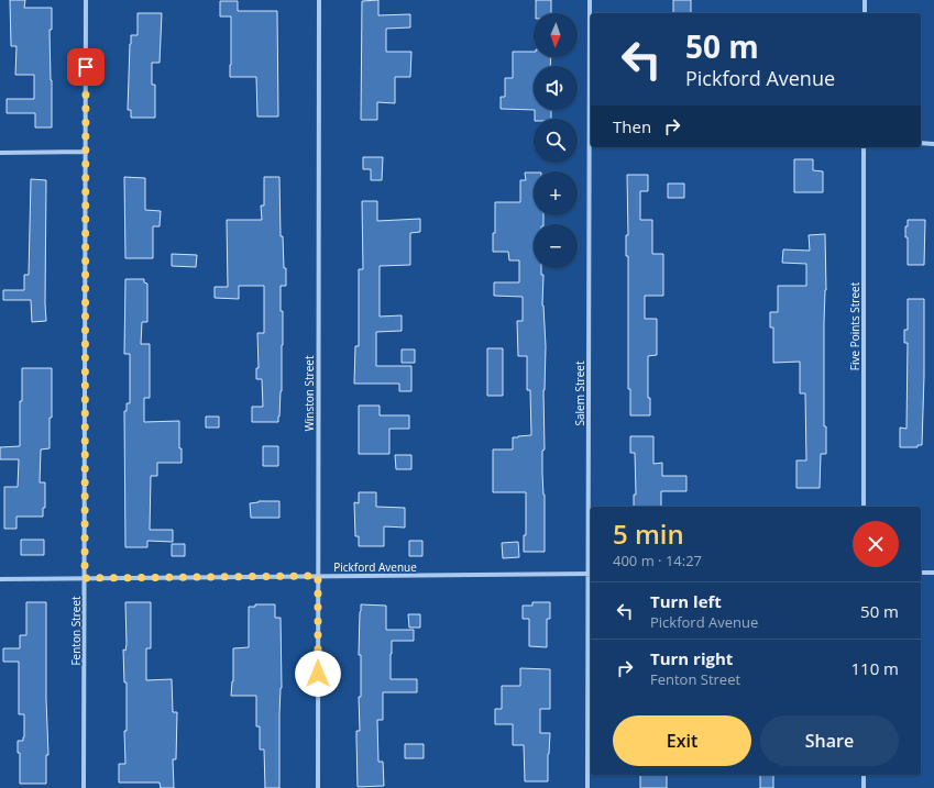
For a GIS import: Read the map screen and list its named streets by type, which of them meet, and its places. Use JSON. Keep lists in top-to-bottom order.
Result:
{
  "streets": {
    "street": [
      "Five Points Street",
      "Winston Street",
      "Salem Street",
      "Pickford Avenue",
      "Fenton Street"
    ]
  },
  "crossings": [
    ["Winston Street", "Pickford Avenue"],
    ["Salem Street", "Pickford Avenue"],
    ["Pickford Avenue", "Fenton Street"]
  ],
  "north": "bottom",
  "page": {
    "map_buttons": ["+", "−"],
    "turn": ["50 m", "Pickford Avenue"],
    "then": "Then",
    "heading": ["5 min", "400 m · 14:27"],
    "list": [
      {
        "name": "Turn left",
        "note": "Pickford Avenue",
        "value": "50 m"
      },
      {
        "name": "Turn right",
        "note": "Fenton Street",
        "value": "110 m"
      }
    ],
    "buttons": ["Exit", "Share"]
  }
}
